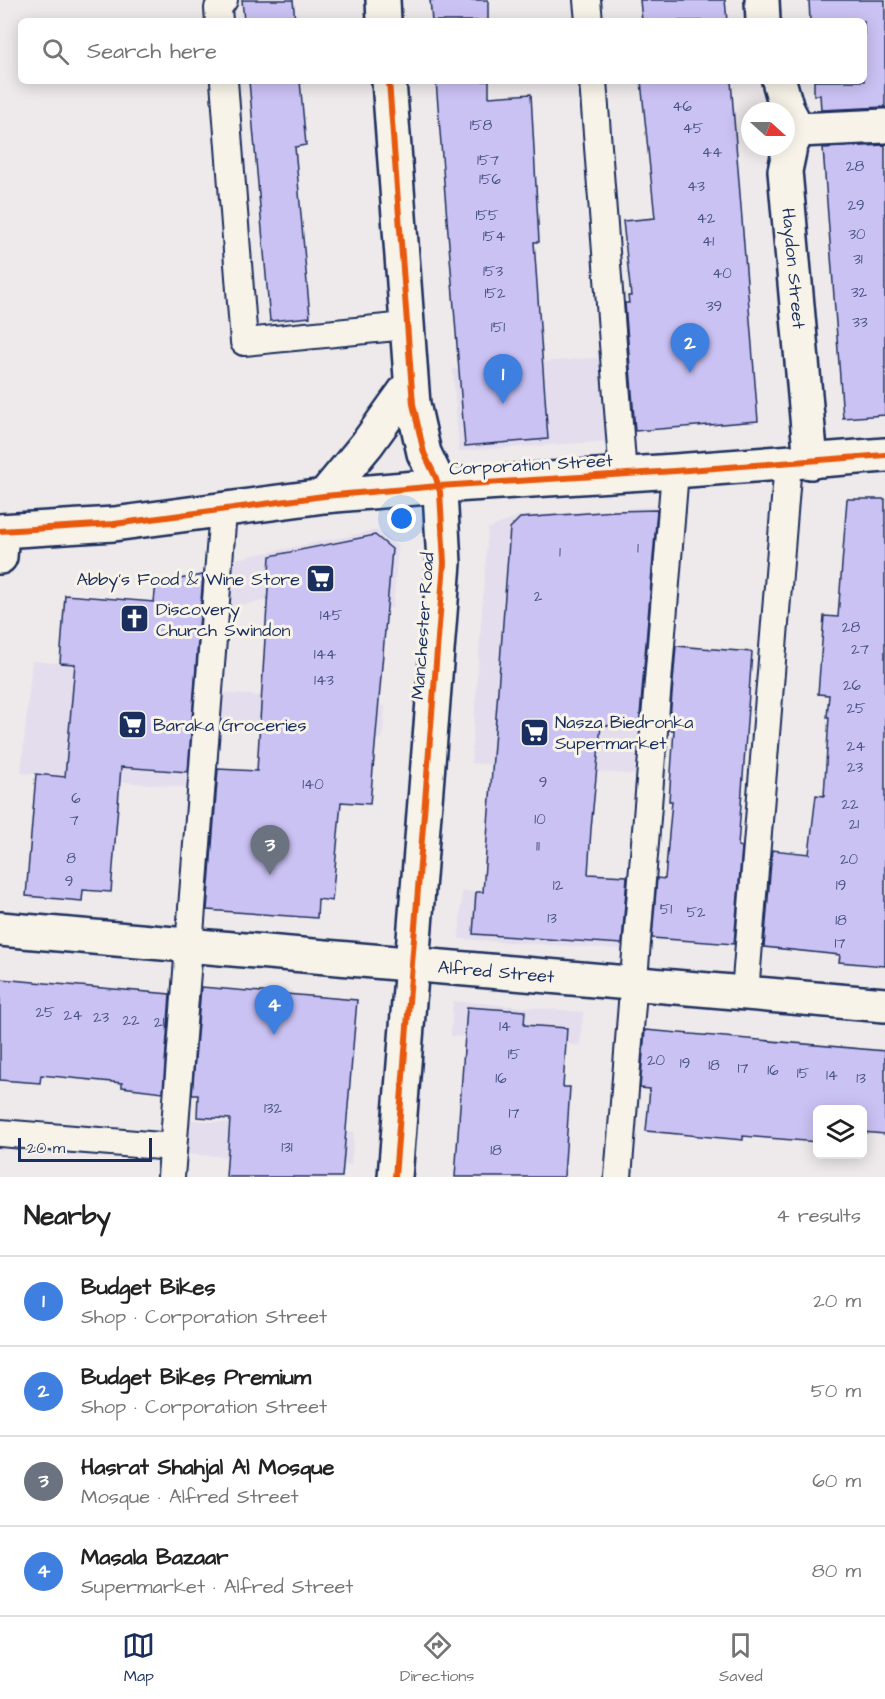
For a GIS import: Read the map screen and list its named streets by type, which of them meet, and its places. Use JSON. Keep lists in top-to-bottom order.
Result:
{
  "streets": {
    "street": [
      "Haydon Street",
      "Corporation Street",
      "Manchester Road",
      "Alfred Street"
    ]
  },
  "crossings": [
    ["Haydon Street", "Corporation Street"],
    ["Corporation Street", "Manchester Road"],
    ["Manchester Road", "Alfred Street"]
  ],
  "places": {
    "supermarket": ["Abby's Food & Wine Store", "Baraka Groceries", "Nasza Biedronka Supermarket"],
    "church": ["Discovery Church Swindon"]
  },
  "house_numbers": [
    "46",
    "158",
    "45",
    "44",
    "157",
    "28",
    "156",
    "43",
    "29",
    "155",
    "42",
    "30",
    "154",
    "41",
    "31",
    "153",
    "40",
    "32",
    "152",
    "39",
    "33",
    "151",
    "1",
    "1",
    "2",
    "145",
    "28",
    "27",
    "144",
    "143",
    "26",
    "25",
    "24",
    "23",
    "9",
    "140",
    "6",
    "22",
    "10",
    "7",
    "21",
    "11",
    "8",
    "20",
    "9",
    "12",
    "19",
    "51",
    "52",
    "13",
    "18",
    "17",
    "25",
    "24",
    "23",
    "22",
    "21",
    "14",
    "15",
    "20",
    "19",
    "18",
    "17",
    "16",
    "15",
    "14",
    "16",
    "13",
    "132",
    "17",
    "131",
    "18"
  ],
  "scale_bar": "20 m",
  "north": "right",
  "page": {
    "search": "Search here",
    "pins": [
      "2",
      "1",
      "3",
      "4"
    ],
    "scale": "20 m",
    "heading": ["Nearby", "4 results"],
    "list": [
      {
        "mark": "1",
        "name": "Budget Bikes",
        "note": "Shop · Corporation Street",
        "value": "20 m"
      },
      {
        "mark": "2",
        "name": "Budget Bikes Premium",
        "note": "Shop · Corporation Street",
        "value": "50 m"
      },
      {
        "mark": "3",
        "name": "Hasrat Shahjal Al Mosque",
        "note": "Mosque · Alfred Street",
        "value": "60 m"
      },
      {
        "mark": "4",
        "name": "Masala Bazaar",
        "note": "Supermarket · Alfred Street",
        "value": "80 m"
      }
    ],
    "nav": ["Map", "Directions", "Saved"]
  }
}
